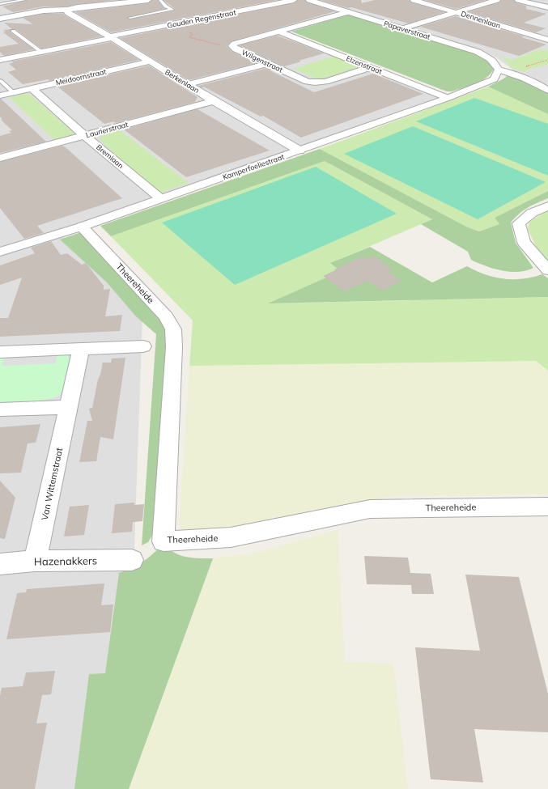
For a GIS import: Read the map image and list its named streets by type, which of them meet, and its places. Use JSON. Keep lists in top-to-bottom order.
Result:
{
  "streets": {
    "street": [
      "Gouden Regenstraat",
      "Dennenlaan",
      "Papaverstraat",
      "Wilgenstraat",
      "Elzenstraat",
      "Meidoornstraat",
      "Berkenlaan",
      "Laurierstraat",
      "Bremlaan",
      "Kamperfoeliestraat",
      "Theereheide",
      "Van Wittemstraat",
      "Hazenakkers"
    ]
  },
  "crossings": [
    ["Gouden Regenstraat", "Berkenlaan"],
    ["Papaverstraat", "Wilgenstraat"],
    ["Papaverstraat", "Kamperfoeliestraat"],
    ["Wilgenstraat", "Elzenstraat"],
    ["Elzenstraat", "Kamperfoeliestraat"],
    ["Meidoornstraat", "Berkenlaan"],
    ["Meidoornstraat", "Bremlaan"],
    ["Berkenlaan", "Laurierstraat"],
    ["Berkenlaan", "Kamperfoeliestraat"],
    ["Laurierstraat", "Bremlaan"],
    ["Bremlaan", "Kamperfoeliestraat"],
    ["Kamperfoeliestraat", "Theereheide"],
    ["Van Wittemstraat", "Hazenakkers"]
  ]
}
